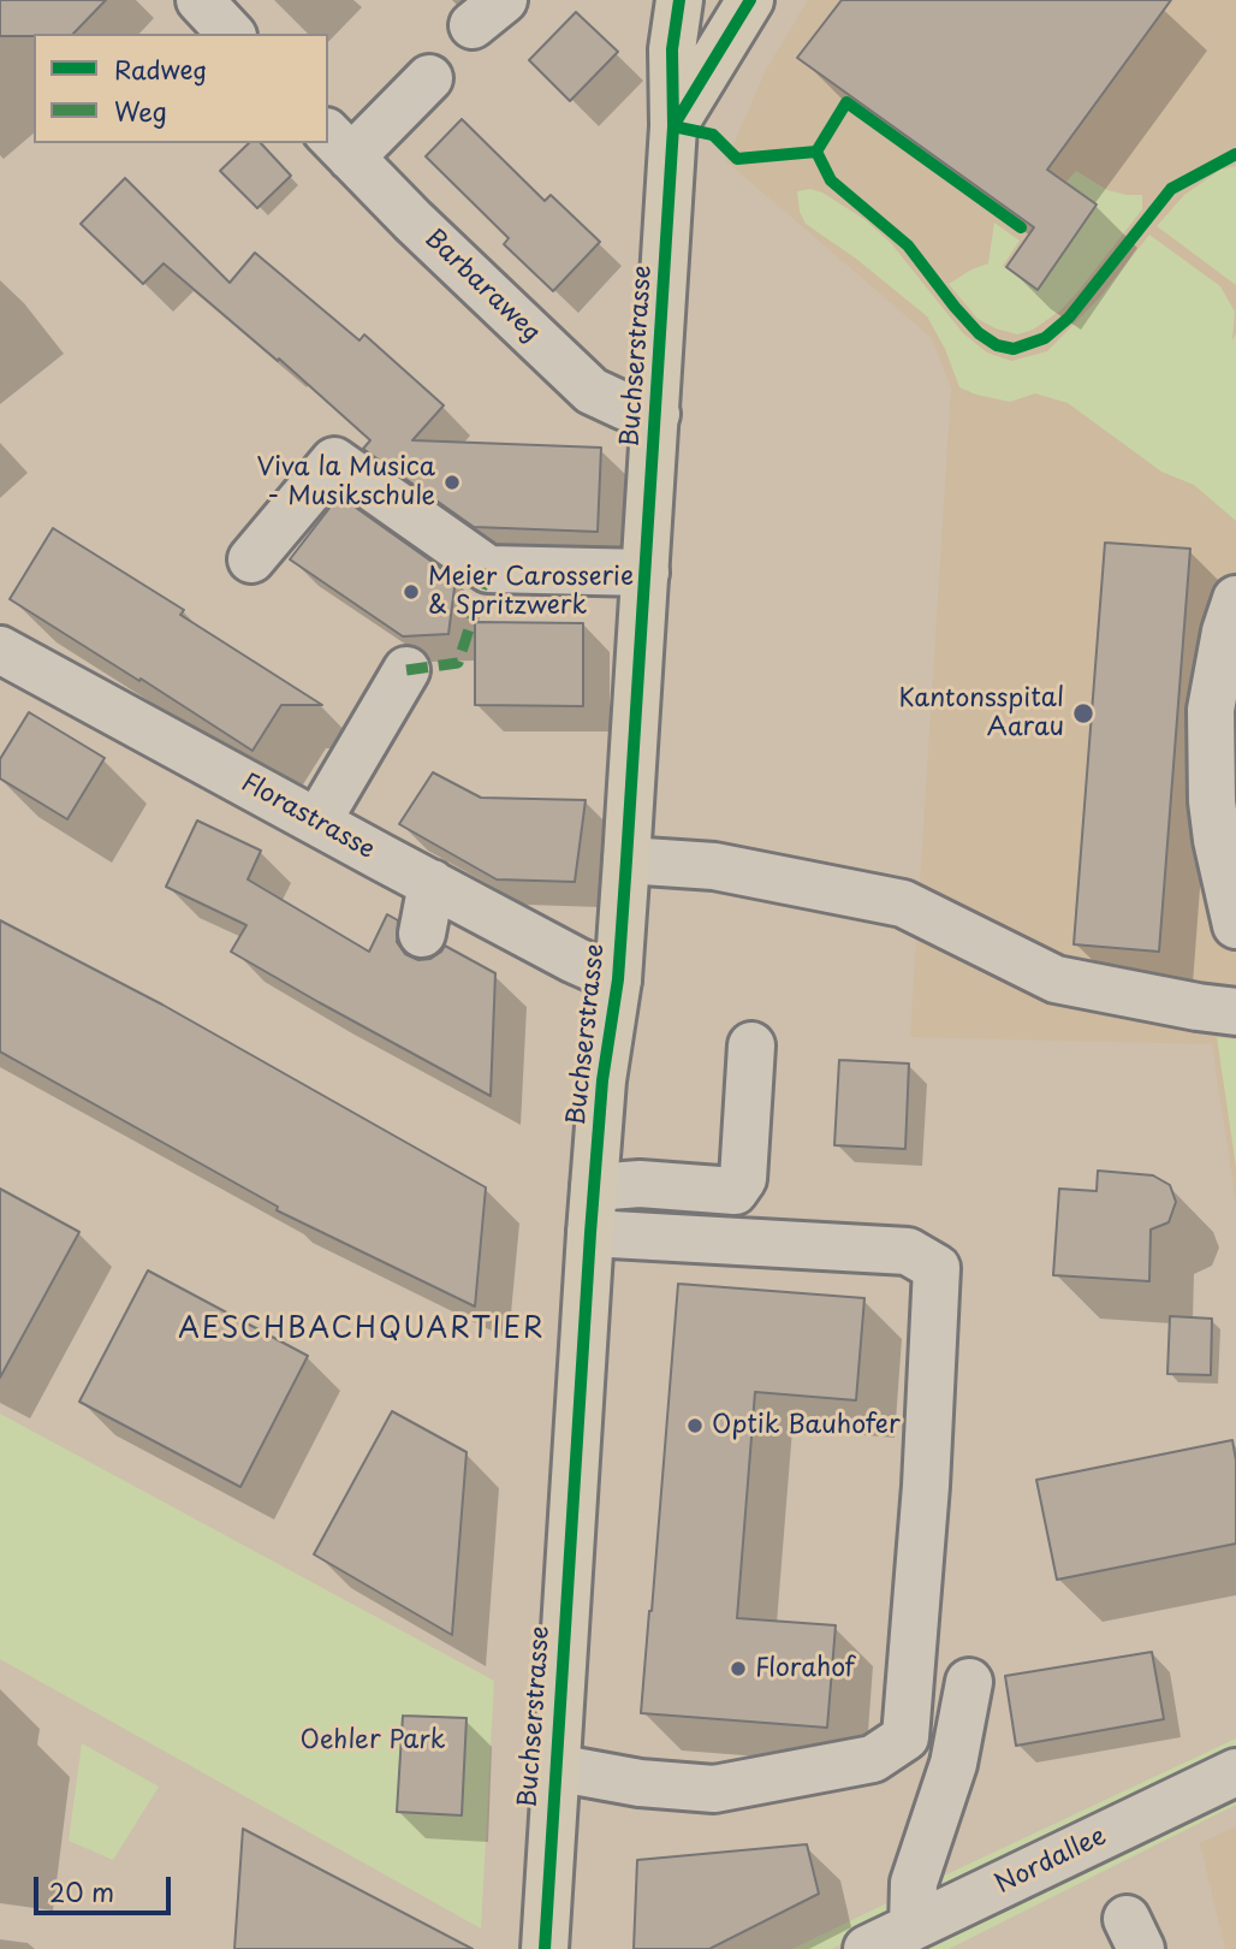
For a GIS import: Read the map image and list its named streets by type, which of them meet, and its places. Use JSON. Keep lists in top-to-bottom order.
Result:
{
  "streets": {
    "main road": ["Buchserstrasse"],
    "street": ["Barbaraweg", "Florastrasse", "Nordallee"]
  },
  "crossings": [
    ["Barbaraweg", "Buchserstrasse"],
    ["Buchserstrasse", "Florastrasse"]
  ],
  "districts": ["AESCHBACHQUARTIER"],
  "parks": ["Oehler Park"],
  "places": [
    "Viva la Musica - Musikschule",
    "Meier Carosserie & Spritzwerk",
    "Kantonsspital Aarau",
    "Optik Bauhofer",
    "Florahof"
  ],
  "legend": ["Radweg", "Weg"],
  "scale_bar": "20 m"
}
